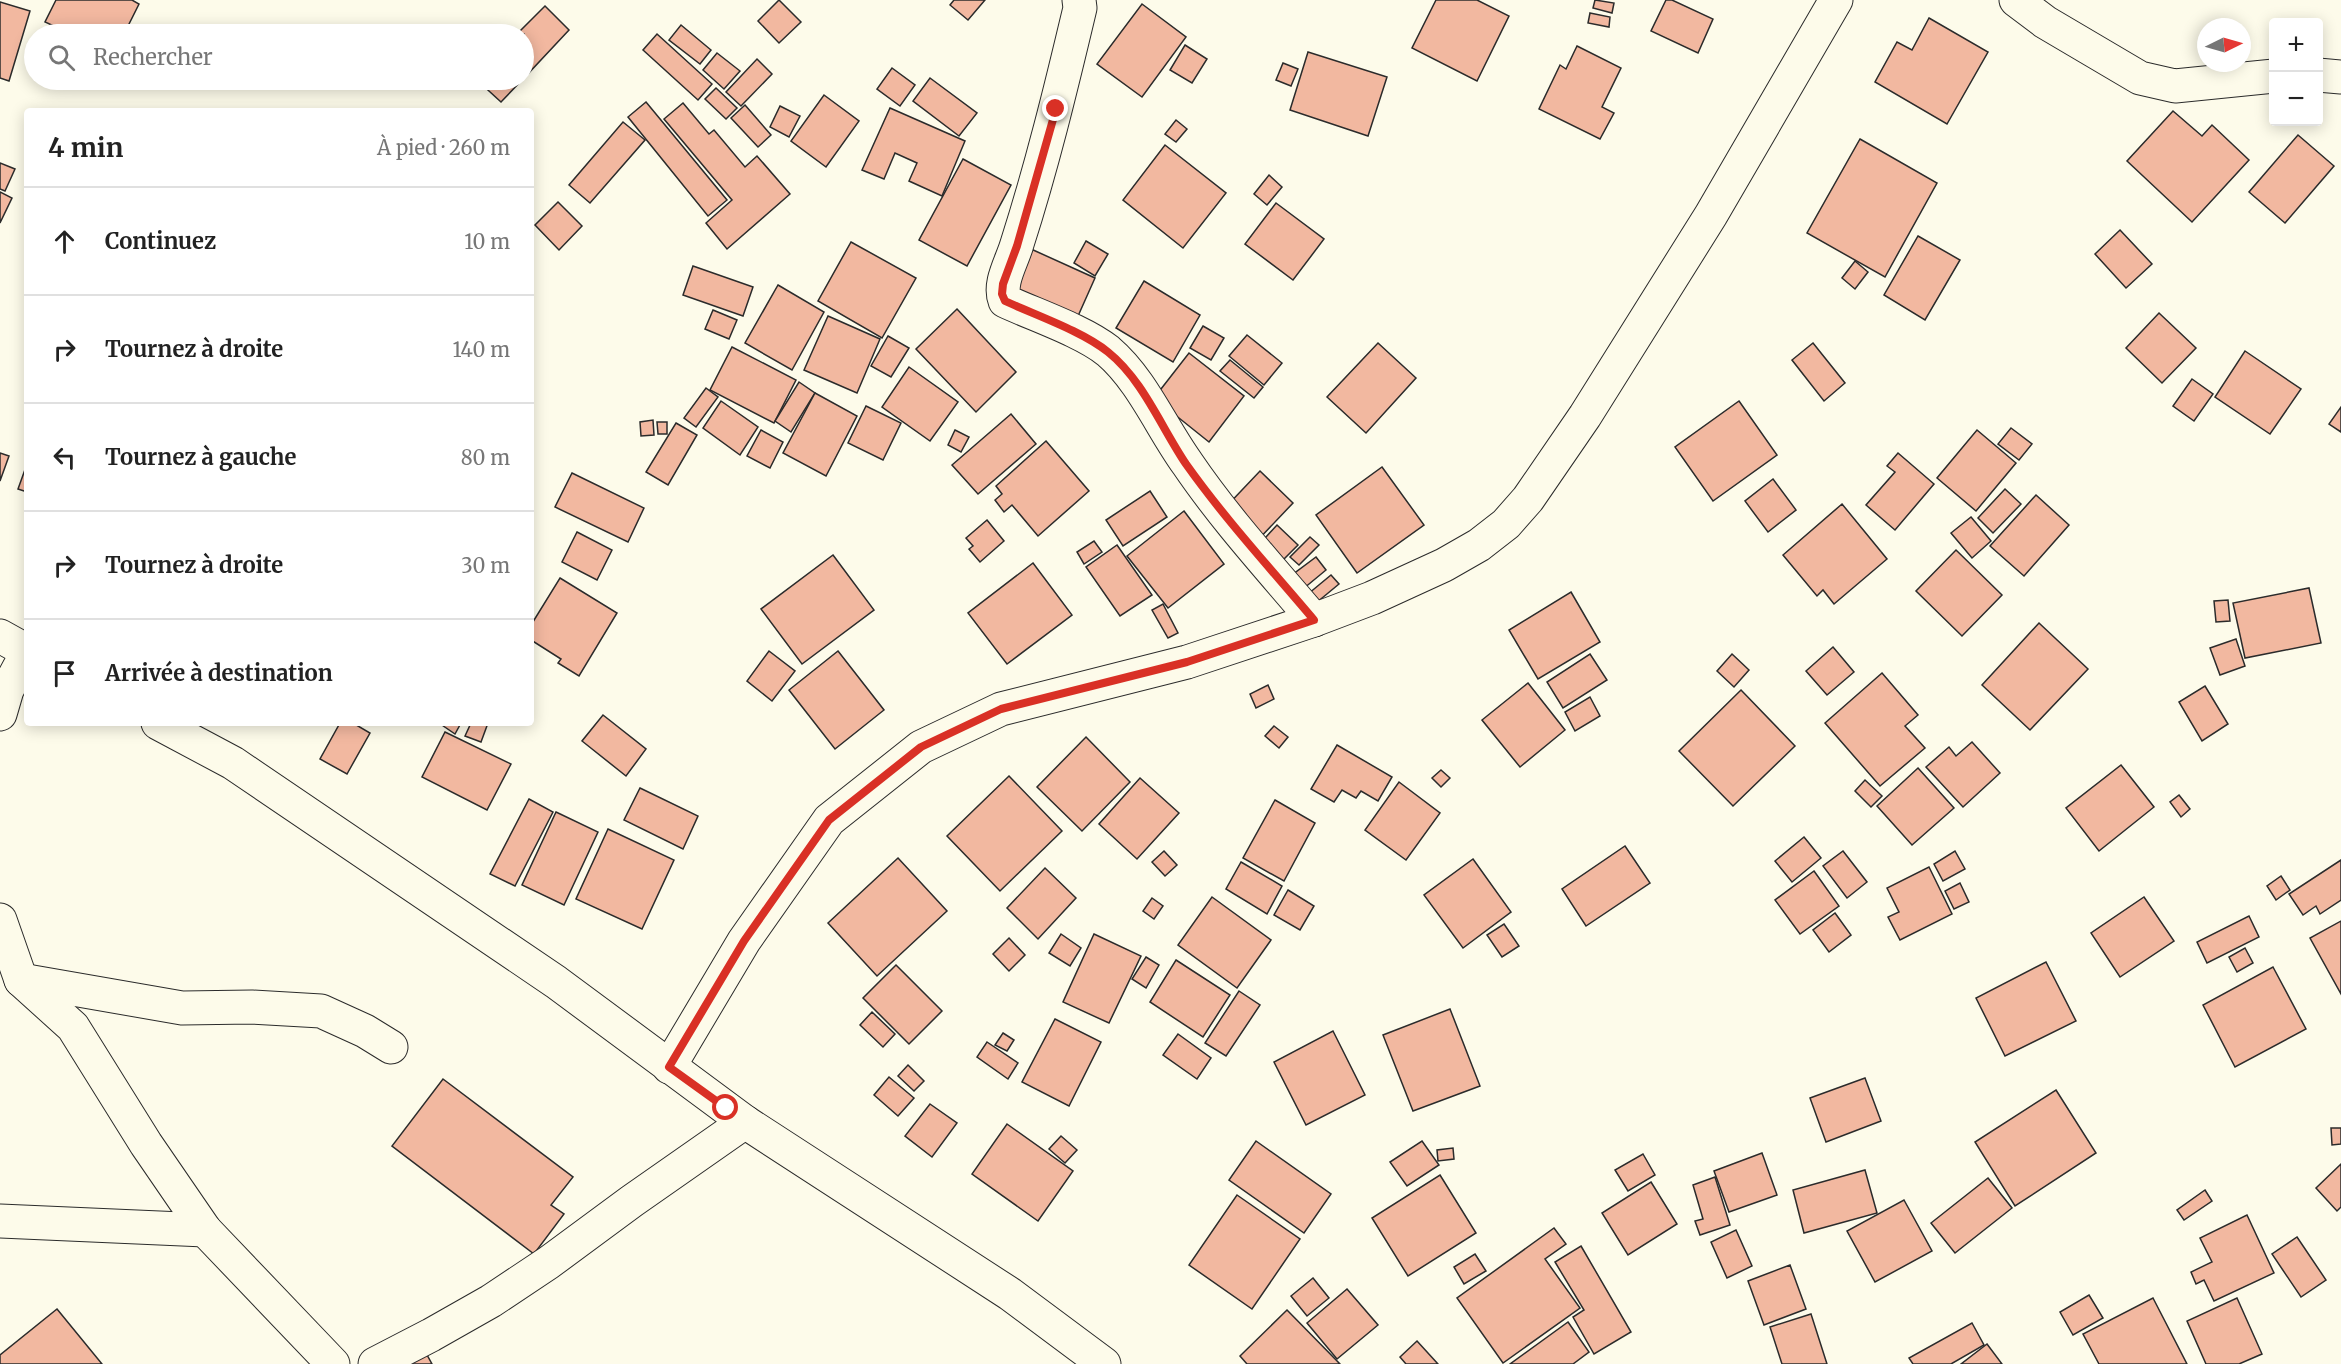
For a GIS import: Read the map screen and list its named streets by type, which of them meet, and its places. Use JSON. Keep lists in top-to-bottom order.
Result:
{
  "north": "right",
  "page": {
    "map_buttons": ["+", "−"],
    "search": "Rechercher",
    "heading": ["4 min", "À pied · 260 m"],
    "list": [
      ["Continuez", "10 m"],
      ["Tournez à droite", "140 m"],
      ["Tournez à gauche", "80 m"],
      ["Tournez à droite", "30 m"],
      "Arrivée à destination"
    ]
  }
}
